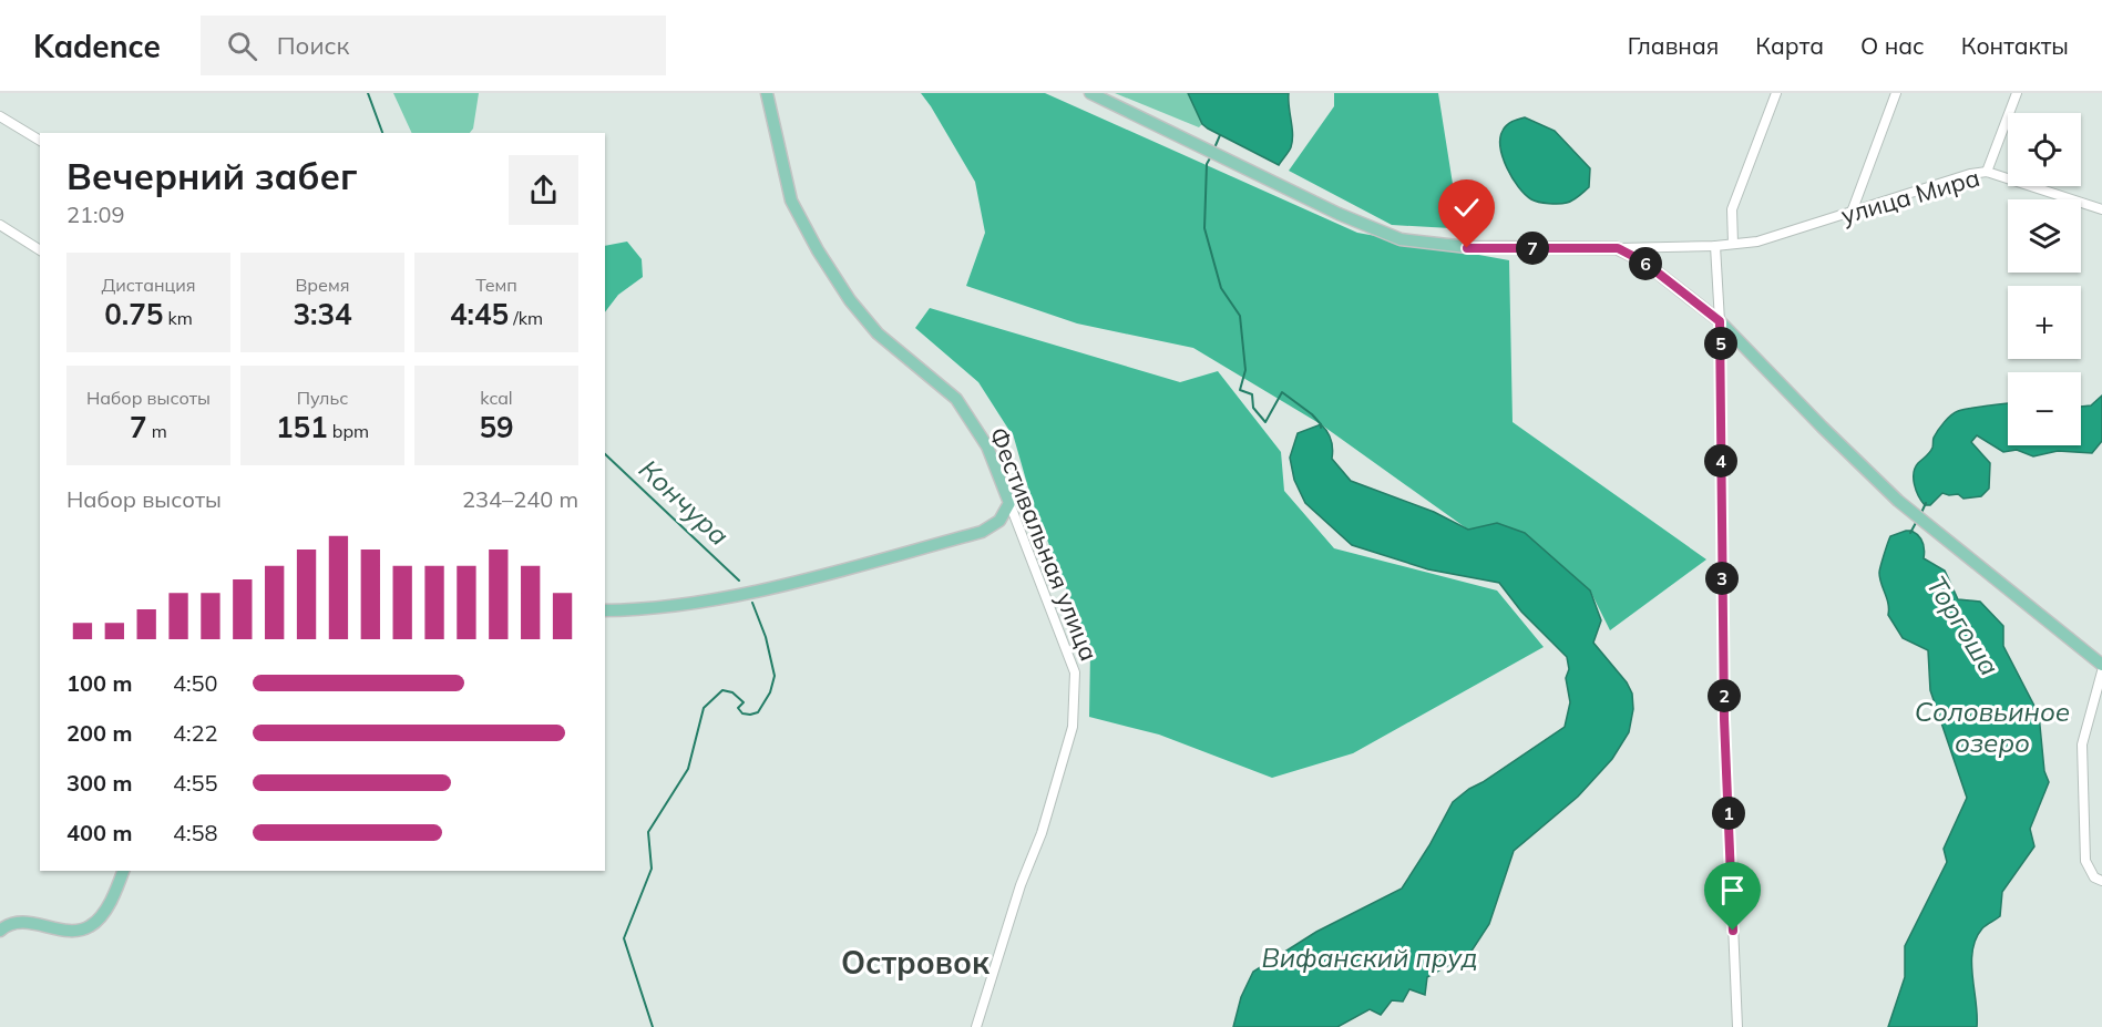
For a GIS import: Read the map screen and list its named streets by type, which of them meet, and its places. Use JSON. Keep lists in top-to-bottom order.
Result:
{
  "streets": {
    "main road": ["Фестивальная улица"],
    "street": ["улица Мира"]
  },
  "districts": ["Островок"],
  "water": [
    "Кончура",
    "Торгоша",
    "Соловьиное озеро",
    "Вифанский пруд"
  ],
  "page": {
    "header": "Kadence",
    "search": "Поиск",
    "nav": [
      "Главная",
      "Карта",
      "О нас",
      "Контакты"
    ],
    "map_buttons": ["+", "−"],
    "heading": ["Вечерний забег", "21:09"],
    "pins": [
      "7",
      "6",
      "5",
      "4",
      "3",
      "2",
      "1"
    ],
    "stats": [
      ["Дистанция", "0.75 km"],
      ["Время", "3:34"],
      ["Темп", "4:45 /km"],
      ["Набор высоты", "7 m"],
      ["Пульс", "151 bpm"],
      ["kcal", "59"]
    ],
    "chart": ["Набор высоты", "234–240 m"],
    "list": [
      {
        "name": "100 m",
        "note": "4:50"
      },
      {
        "name": "200 m",
        "note": "4:22"
      },
      {
        "name": "300 m",
        "note": "4:55"
      },
      {
        "name": "400 m",
        "note": "4:58"
      }
    ]
  }
}
